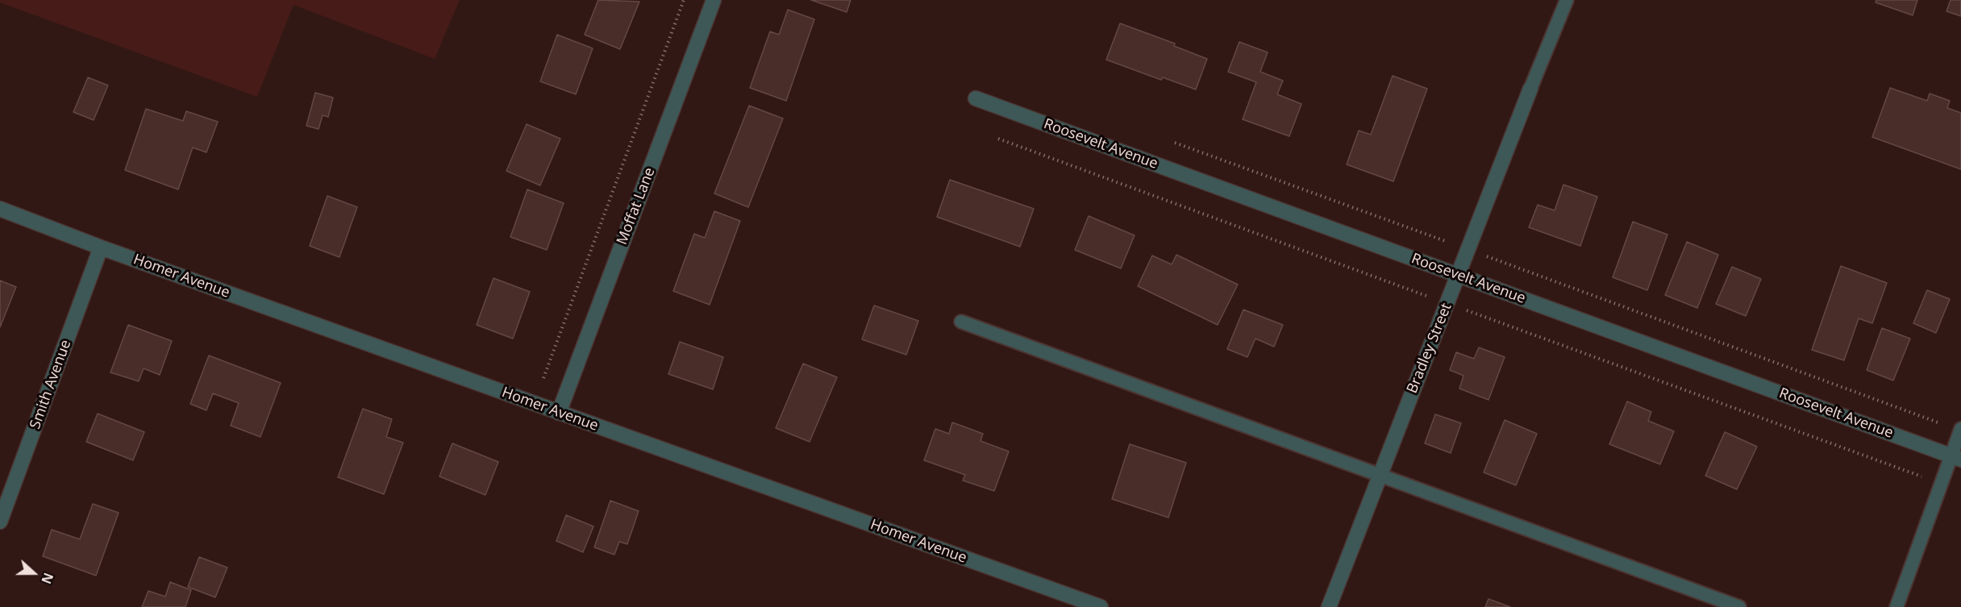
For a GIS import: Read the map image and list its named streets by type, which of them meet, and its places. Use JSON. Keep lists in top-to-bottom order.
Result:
{
  "streets": {
    "street": [
      "Roosevelt Avenue",
      "Moffat Lane",
      "Homer Avenue",
      "Bradley Street",
      "Smith Avenue"
    ]
  },
  "crossings": [
    ["Roosevelt Avenue", "Bradley Street"],
    ["Moffat Lane", "Homer Avenue"],
    ["Homer Avenue", "Smith Avenue"]
  ],
  "north": "right"
}
